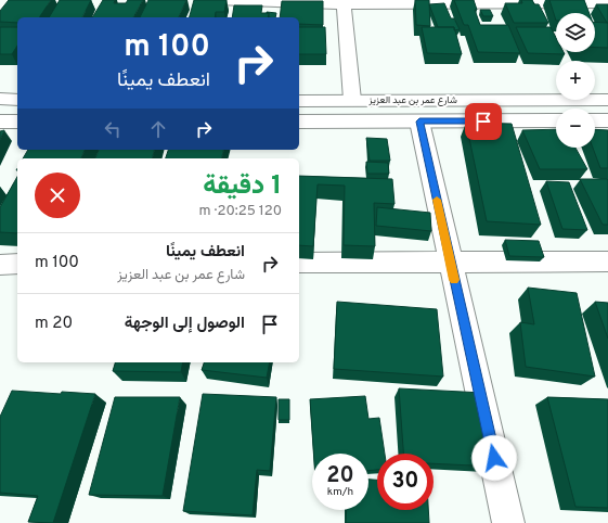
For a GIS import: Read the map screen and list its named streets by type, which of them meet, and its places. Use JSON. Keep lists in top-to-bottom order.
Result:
{
  "streets": {
    "street": ["شارع عمر بن عبد العزيز"]
  },
  "page": {
    "map_buttons": ["+", "−"],
    "turn": ["100 m", "انعطف يمينًا"],
    "heading": ["1 دقيقة", "120 m · 20:25"],
    "list": [
      {
        "name": "انعطف يمينًا",
        "note": "شارع عمر بن عبد العزيز",
        "value": "100 m"
      },
      {
        "name": "الوصول إلى الوجهة",
        "value": "20 m"
      }
    ],
    "speed": "20 km/h",
    "limit": "30"
  }
}
